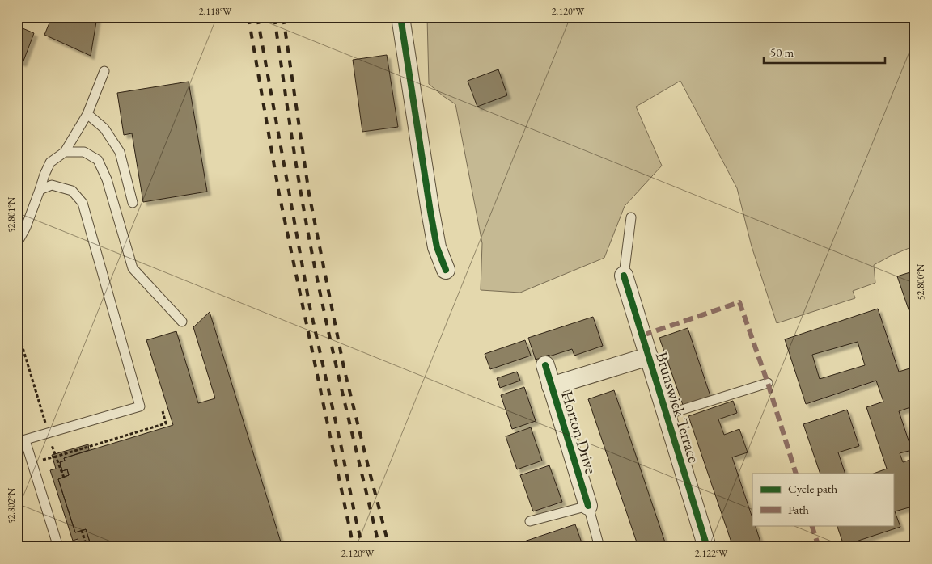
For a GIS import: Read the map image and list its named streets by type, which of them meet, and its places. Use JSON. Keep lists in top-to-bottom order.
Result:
{
  "streets": {
    "street": ["Brunswick Terrace", "Horton Drive"]
  },
  "crossings": [
    ["Brunswick Terrace", "Horton Drive"]
  ],
  "legend": ["Cycle path", "Path"],
  "scale_bar": "50 m",
  "coordinates": [
    "2.118°W",
    "2.120°W",
    "52.801°N",
    "52.800°N",
    "52.802°N",
    "2.122°W"
  ]
}
